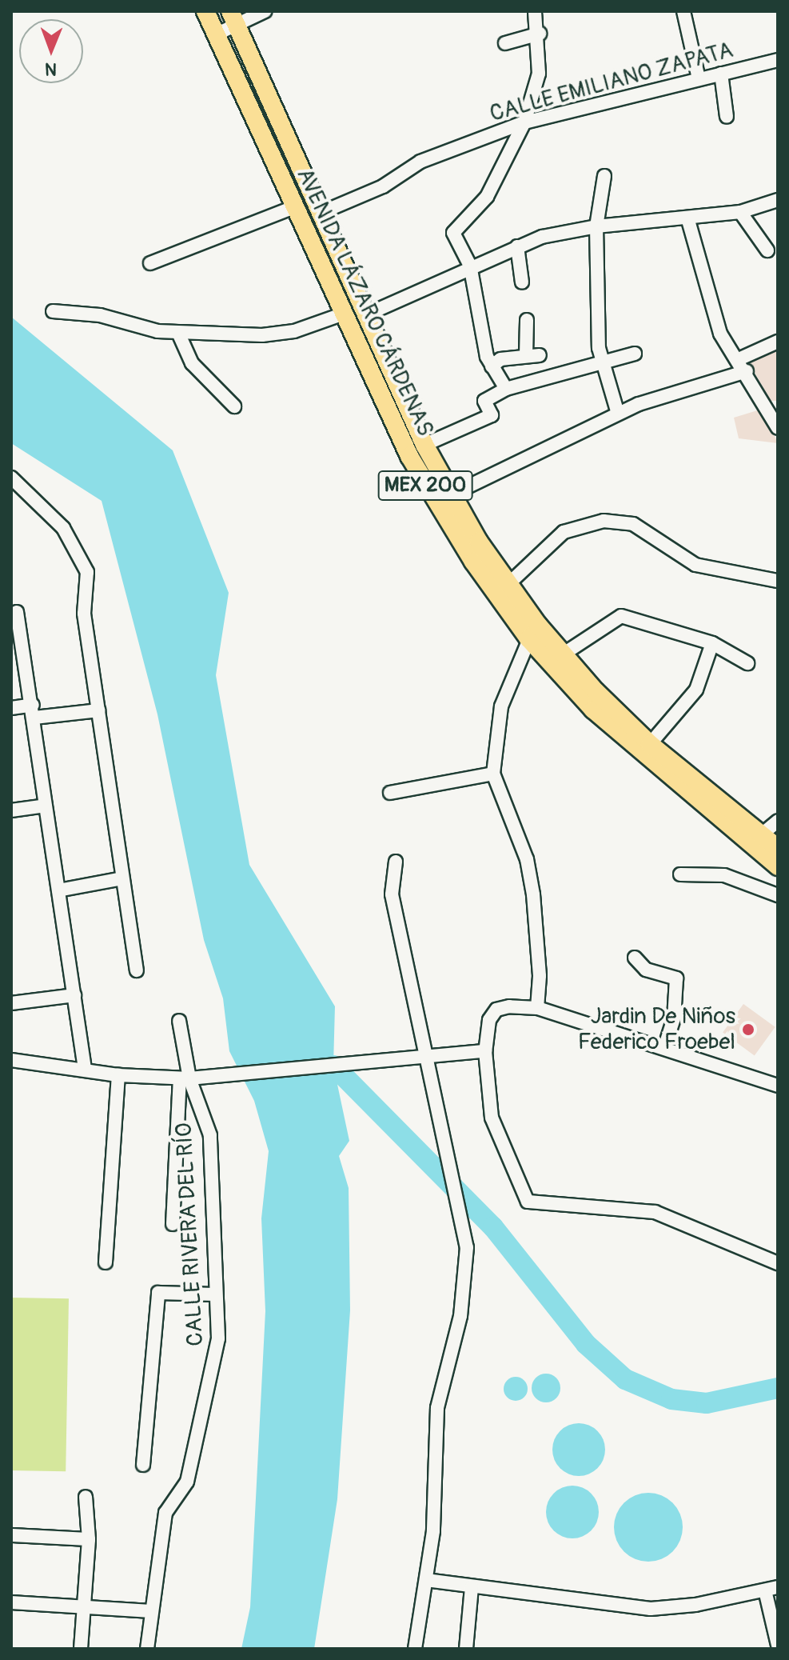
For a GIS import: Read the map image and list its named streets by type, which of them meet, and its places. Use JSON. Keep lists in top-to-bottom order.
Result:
{
  "streets": {
    "main road": ["AVENIDA LÁZARO CÁRDENAS", "MEX 200"],
    "street": ["CALLE EMILIANO ZAPATA", "CALLE RIVERA DEL RÍO"]
  },
  "crossings": [
    ["CALLE EMILIANO ZAPATA", "AVENIDA LÁZARO CÁRDENAS"]
  ],
  "places": ["Jardin De Niños Federico Froebel"],
  "north": "bottom"
}
